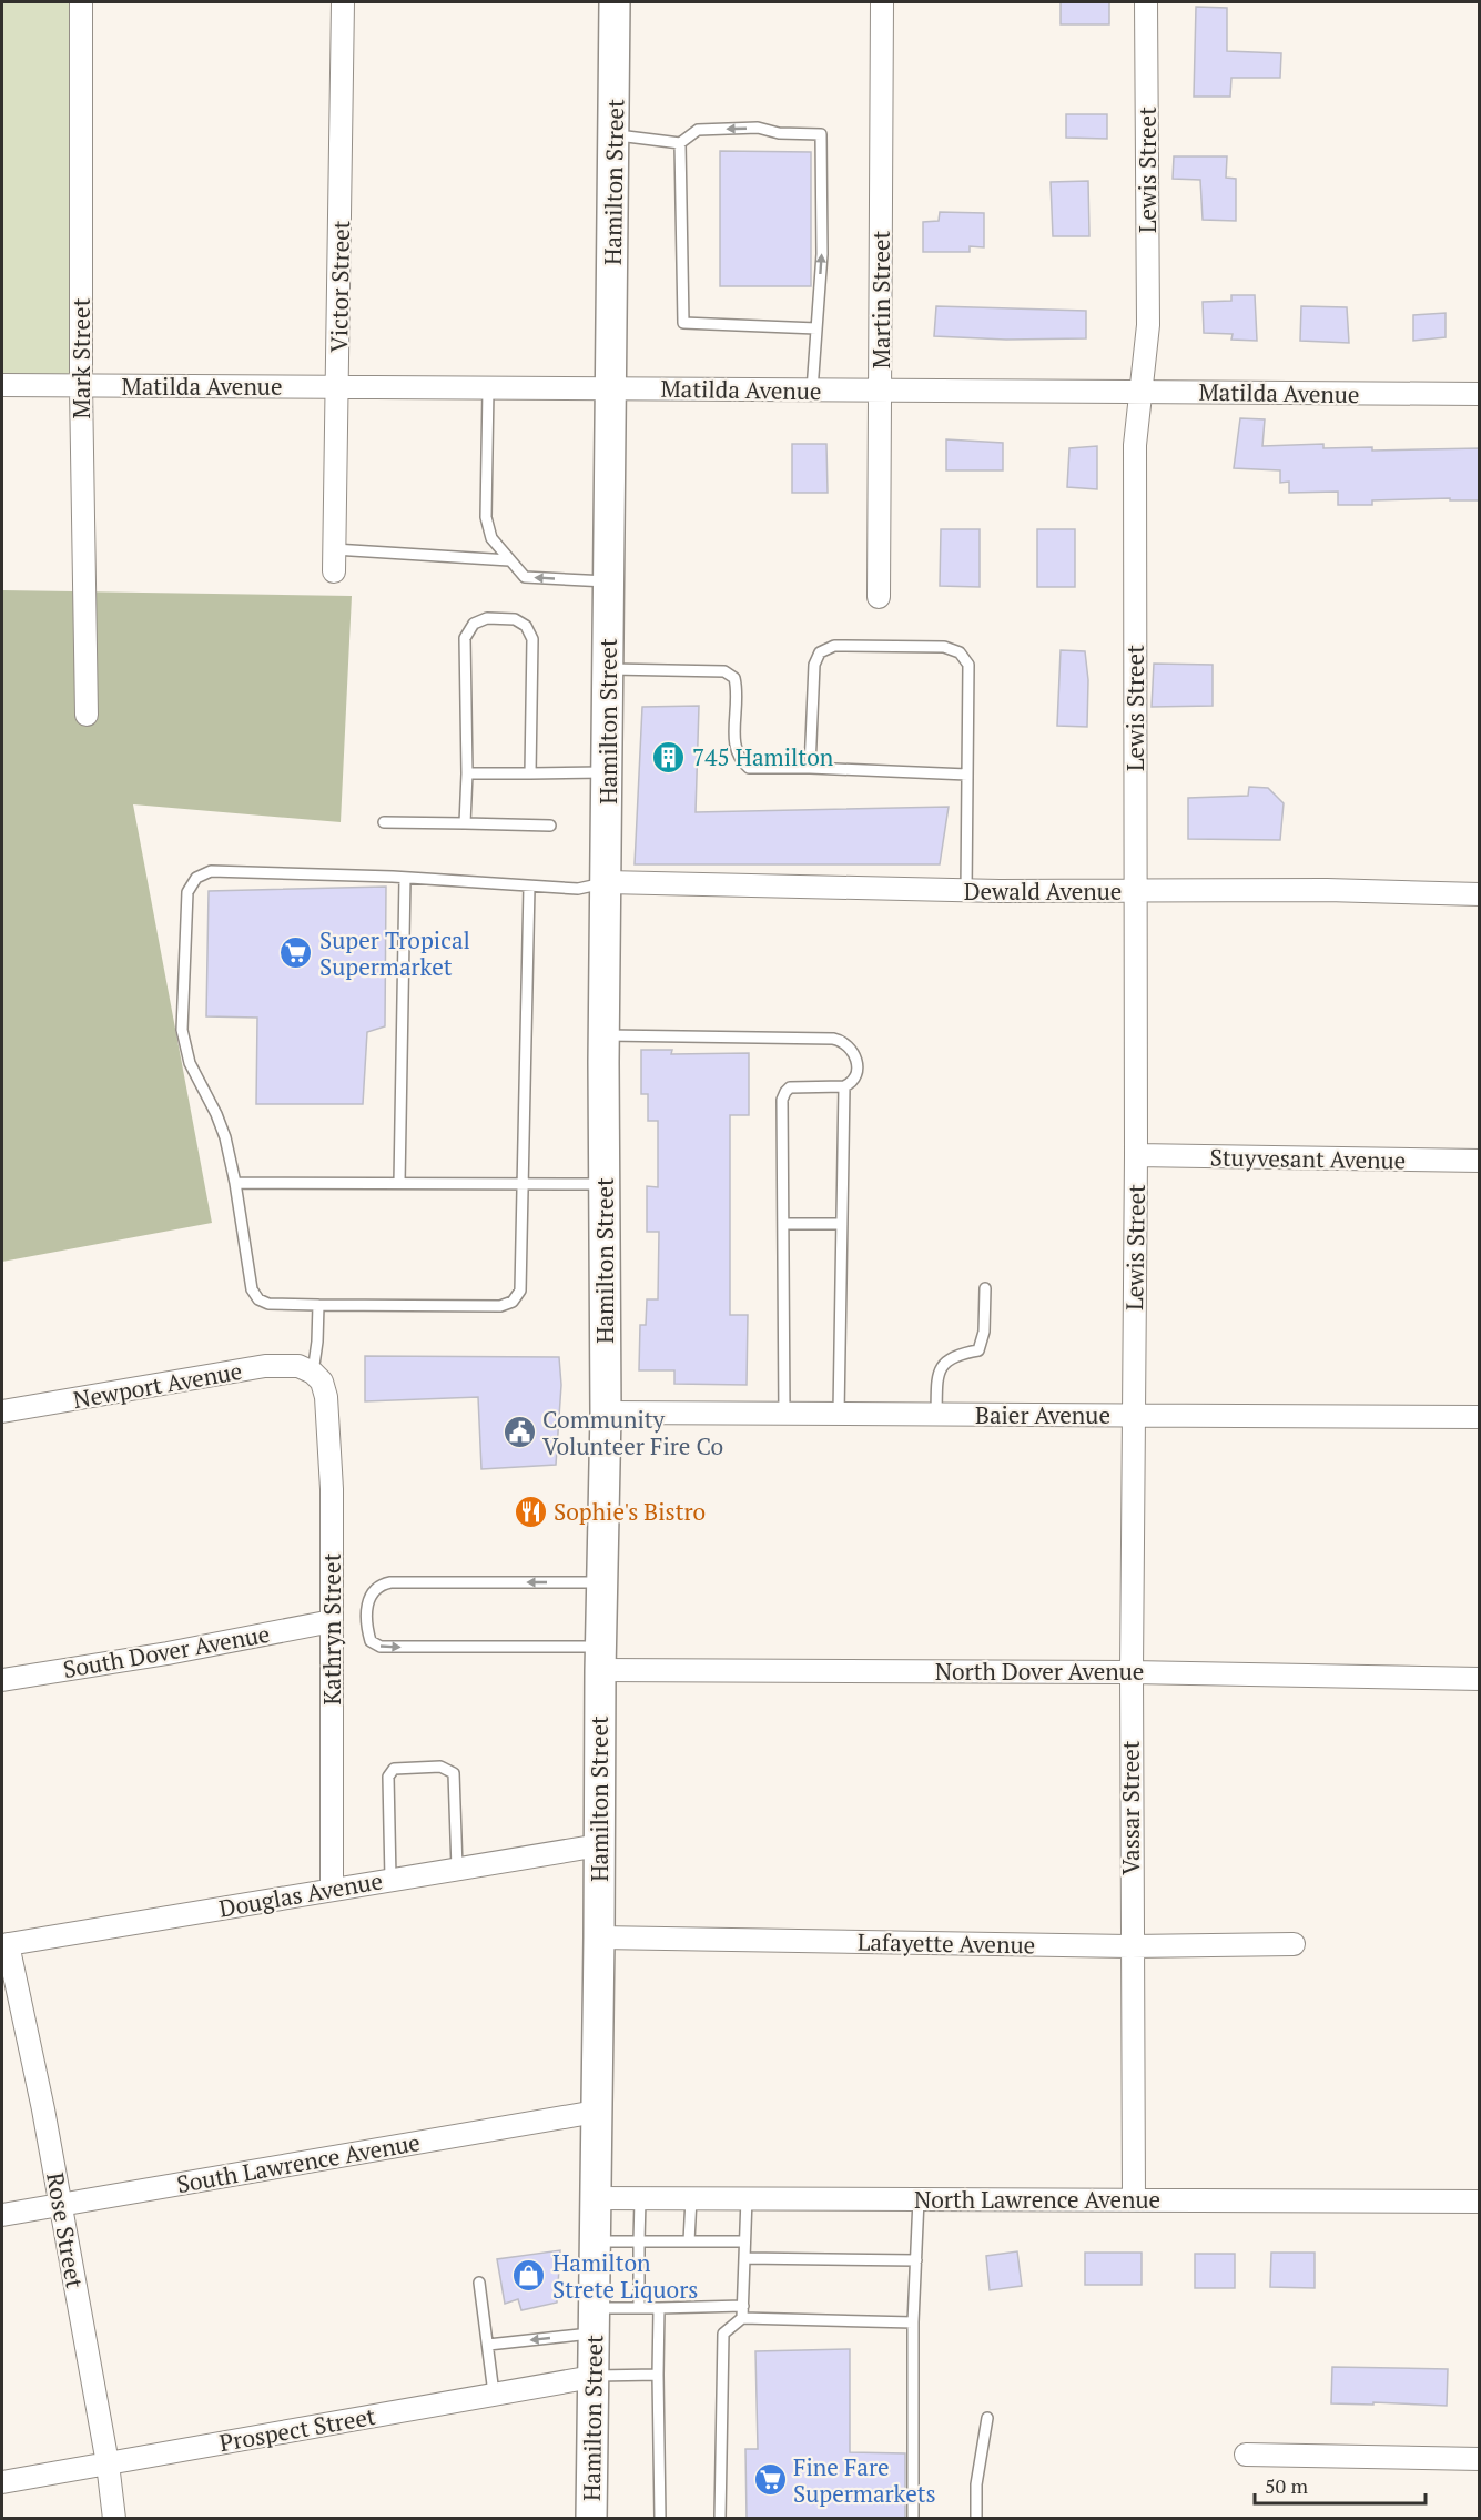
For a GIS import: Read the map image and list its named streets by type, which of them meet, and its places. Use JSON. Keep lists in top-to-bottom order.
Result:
{
  "streets": {
    "street": [
      "Lewis Street",
      "Hamilton Street",
      "Victor Street",
      "Martin Street",
      "Mark Street",
      "Matilda Avenue",
      "Dewald Avenue",
      "Stuyvesant Avenue",
      "Newport Avenue",
      "Baier Avenue",
      "Kathryn Street",
      "South Dover Avenue",
      "North Dover Avenue",
      "Vassar Street",
      "Douglas Avenue",
      "Lafayette Avenue",
      "South Lawrence Avenue",
      "North Lawrence Avenue",
      "Rose Street",
      "Prospect Street"
    ]
  },
  "crossings": [
    ["Lewis Street", "Matilda Avenue"],
    ["Lewis Street", "Dewald Avenue"],
    ["Lewis Street", "Stuyvesant Avenue"],
    ["Lewis Street", "Baier Avenue"],
    ["Lewis Street", "Vassar Street"],
    ["Hamilton Street", "Matilda Avenue"],
    ["Hamilton Street", "Dewald Avenue"],
    ["Hamilton Street", "Baier Avenue"],
    ["Hamilton Street", "North Dover Avenue"],
    ["Hamilton Street", "Douglas Avenue"],
    ["Hamilton Street", "Lafayette Avenue"],
    ["Hamilton Street", "South Lawrence Avenue"],
    ["Hamilton Street", "North Lawrence Avenue"],
    ["Hamilton Street", "Prospect Street"],
    ["Victor Street", "Matilda Avenue"],
    ["Martin Street", "Matilda Avenue"],
    ["Mark Street", "Matilda Avenue"],
    ["Newport Avenue", "Kathryn Street"],
    ["Baier Avenue", "Vassar Street"],
    ["Kathryn Street", "South Dover Avenue"],
    ["Kathryn Street", "Douglas Avenue"],
    ["North Dover Avenue", "Vassar Street"],
    ["Vassar Street", "Lafayette Avenue"],
    ["Vassar Street", "North Lawrence Avenue"],
    ["Douglas Avenue", "Rose Street"],
    ["South Lawrence Avenue", "Rose Street"],
    ["Rose Street", "Prospect Street"]
  ],
  "places": {
    "building": ["745 Hamilton"],
    "supermarket": ["Super Tropical Supermarket", "Fine Fare Supermarkets"],
    "public building": ["Community Volunteer Fire Co"],
    "restaurant": ["Sophie's Bistro"],
    "shop": ["Hamilton Strete Liquors"]
  },
  "scale_bar": "50 m"
}
